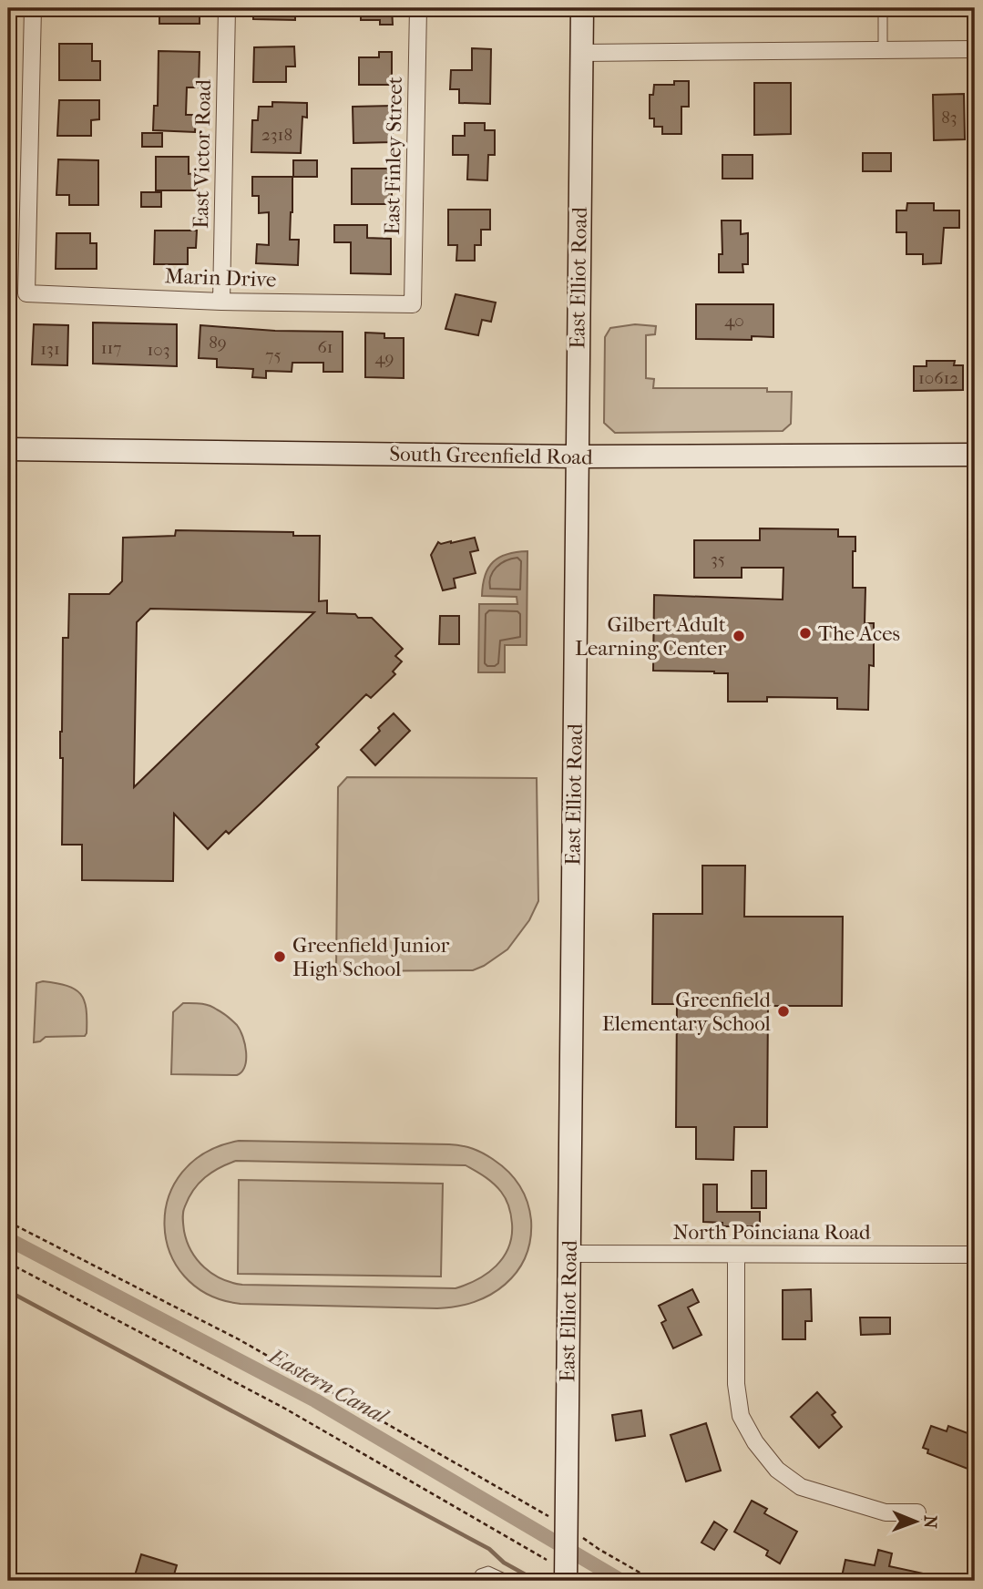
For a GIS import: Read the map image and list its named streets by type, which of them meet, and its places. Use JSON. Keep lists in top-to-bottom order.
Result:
{
  "streets": {
    "main road": ["East Elliot Road", "South Greenfield Road"],
    "street": [
      "East Victor Road",
      "East Finley Street",
      "Marin Drive",
      "North Poinciana Road"
    ]
  },
  "crossings": [
    ["East Victor Road", "Marin Drive"],
    ["East Finley Street", "Marin Drive"],
    ["East Elliot Road", "South Greenfield Road"],
    ["East Elliot Road", "North Poinciana Road"]
  ],
  "water": ["Eastern Canal"],
  "places": [
    "The Aces",
    "Gilbert Adult Learning Center",
    "Greenfield Junior High School",
    "Greenfield Elementary School"
  ],
  "house_numbers": [
    "83",
    "2318",
    "40",
    "89",
    "61",
    "117",
    "131",
    "103",
    "75",
    "49",
    "10612",
    "35"
  ],
  "north": "right"
}
